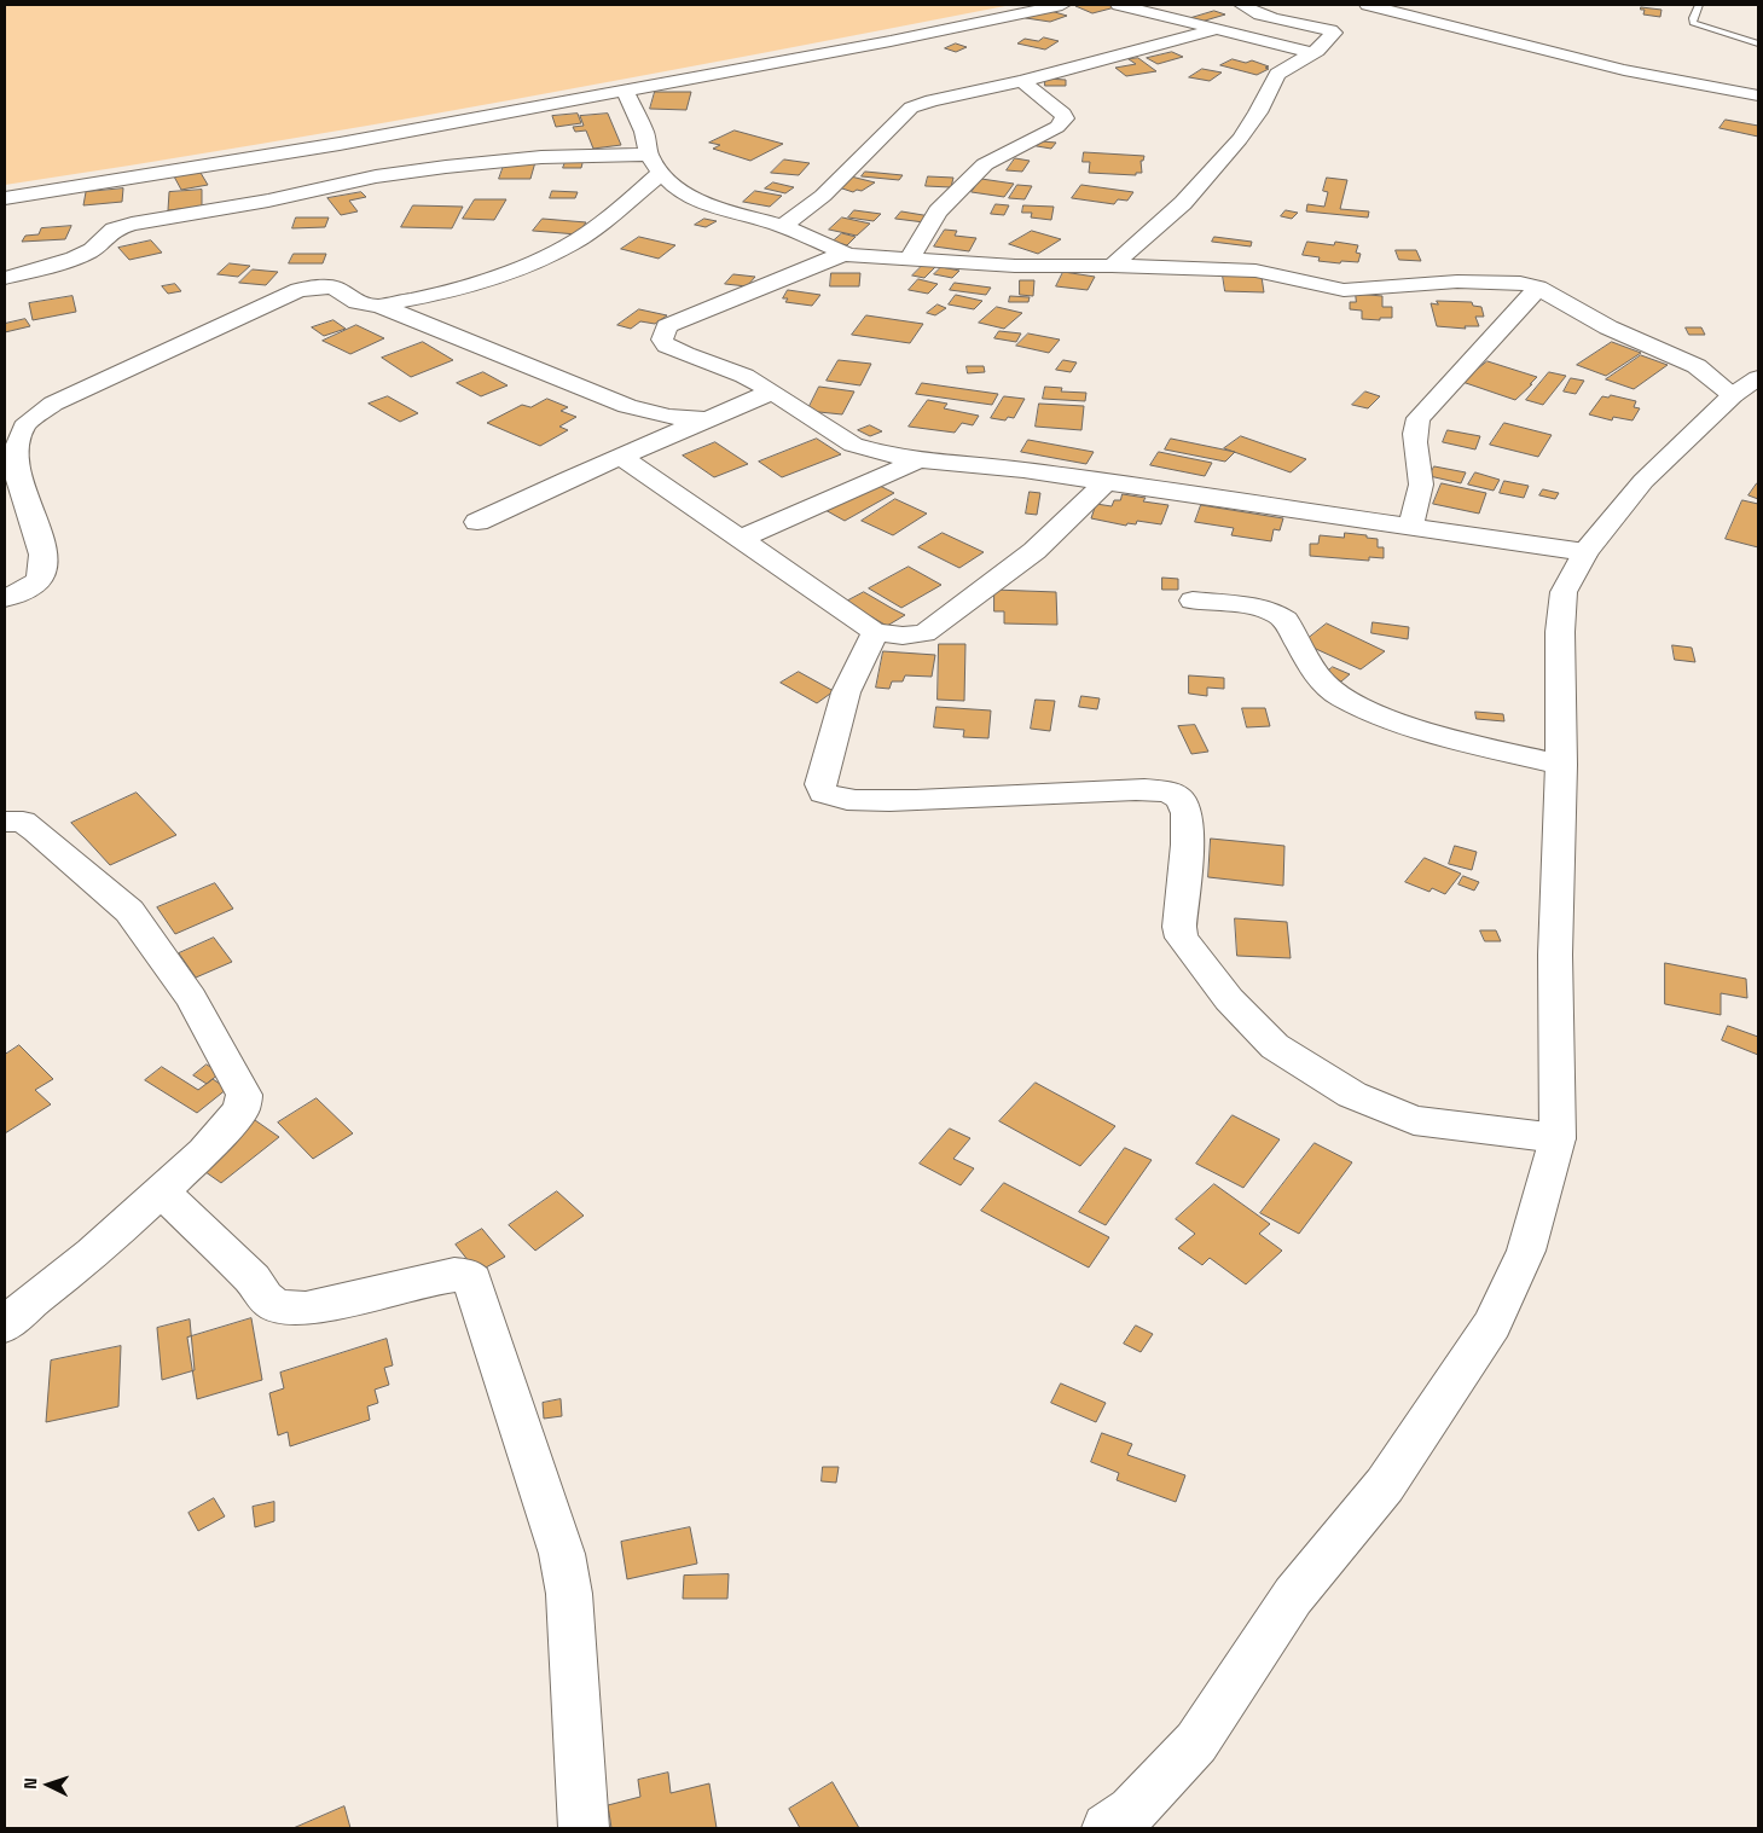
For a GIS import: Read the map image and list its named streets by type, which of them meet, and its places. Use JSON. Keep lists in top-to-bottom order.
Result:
{
  "north": "left"
}
